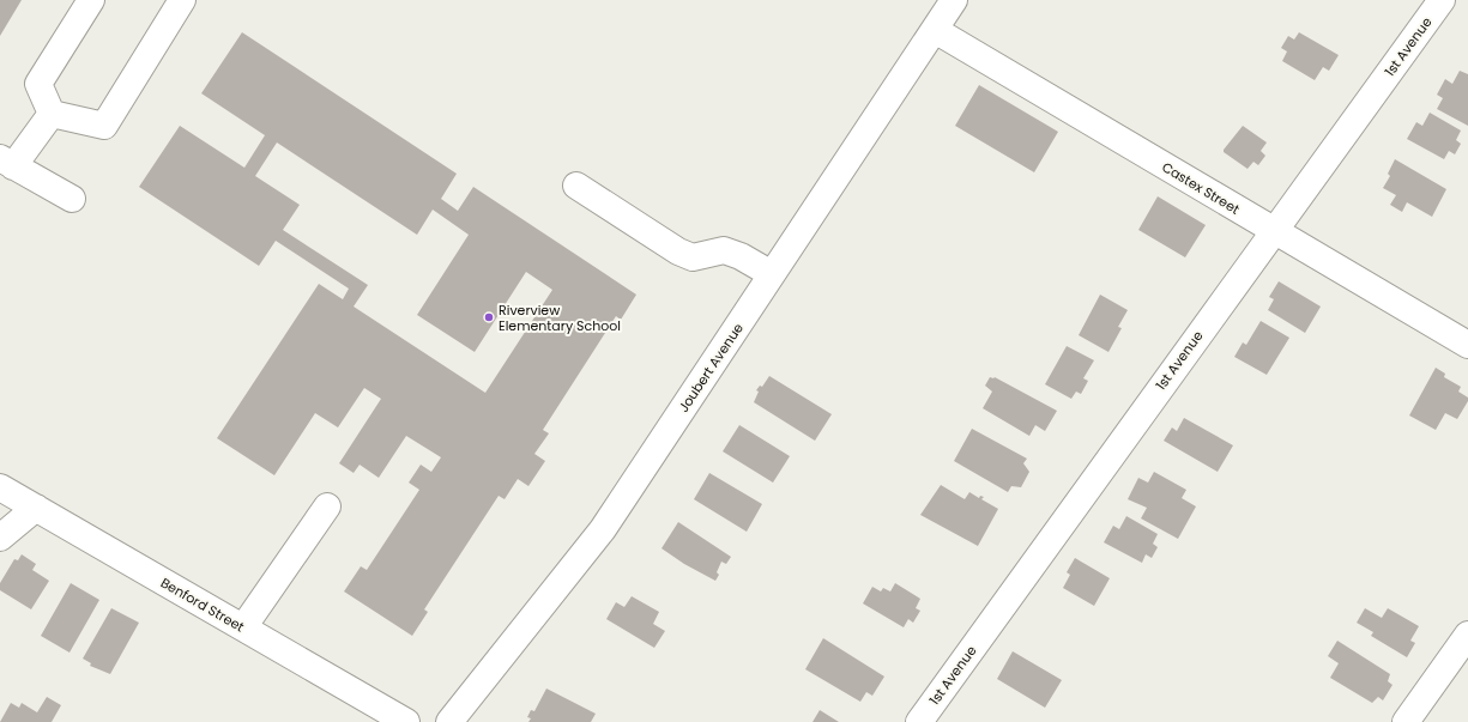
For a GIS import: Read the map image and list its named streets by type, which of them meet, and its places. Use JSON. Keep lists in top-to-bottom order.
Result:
{
  "streets": {
    "street": [
      "1st Avenue",
      "Castex Street",
      "Joubert Avenue",
      "Benford Street"
    ]
  },
  "crossings": [
    ["1st Avenue", "Castex Street"],
    ["Castex Street", "Joubert Avenue"]
  ],
  "places": ["Riverview Elementary School"]
}
